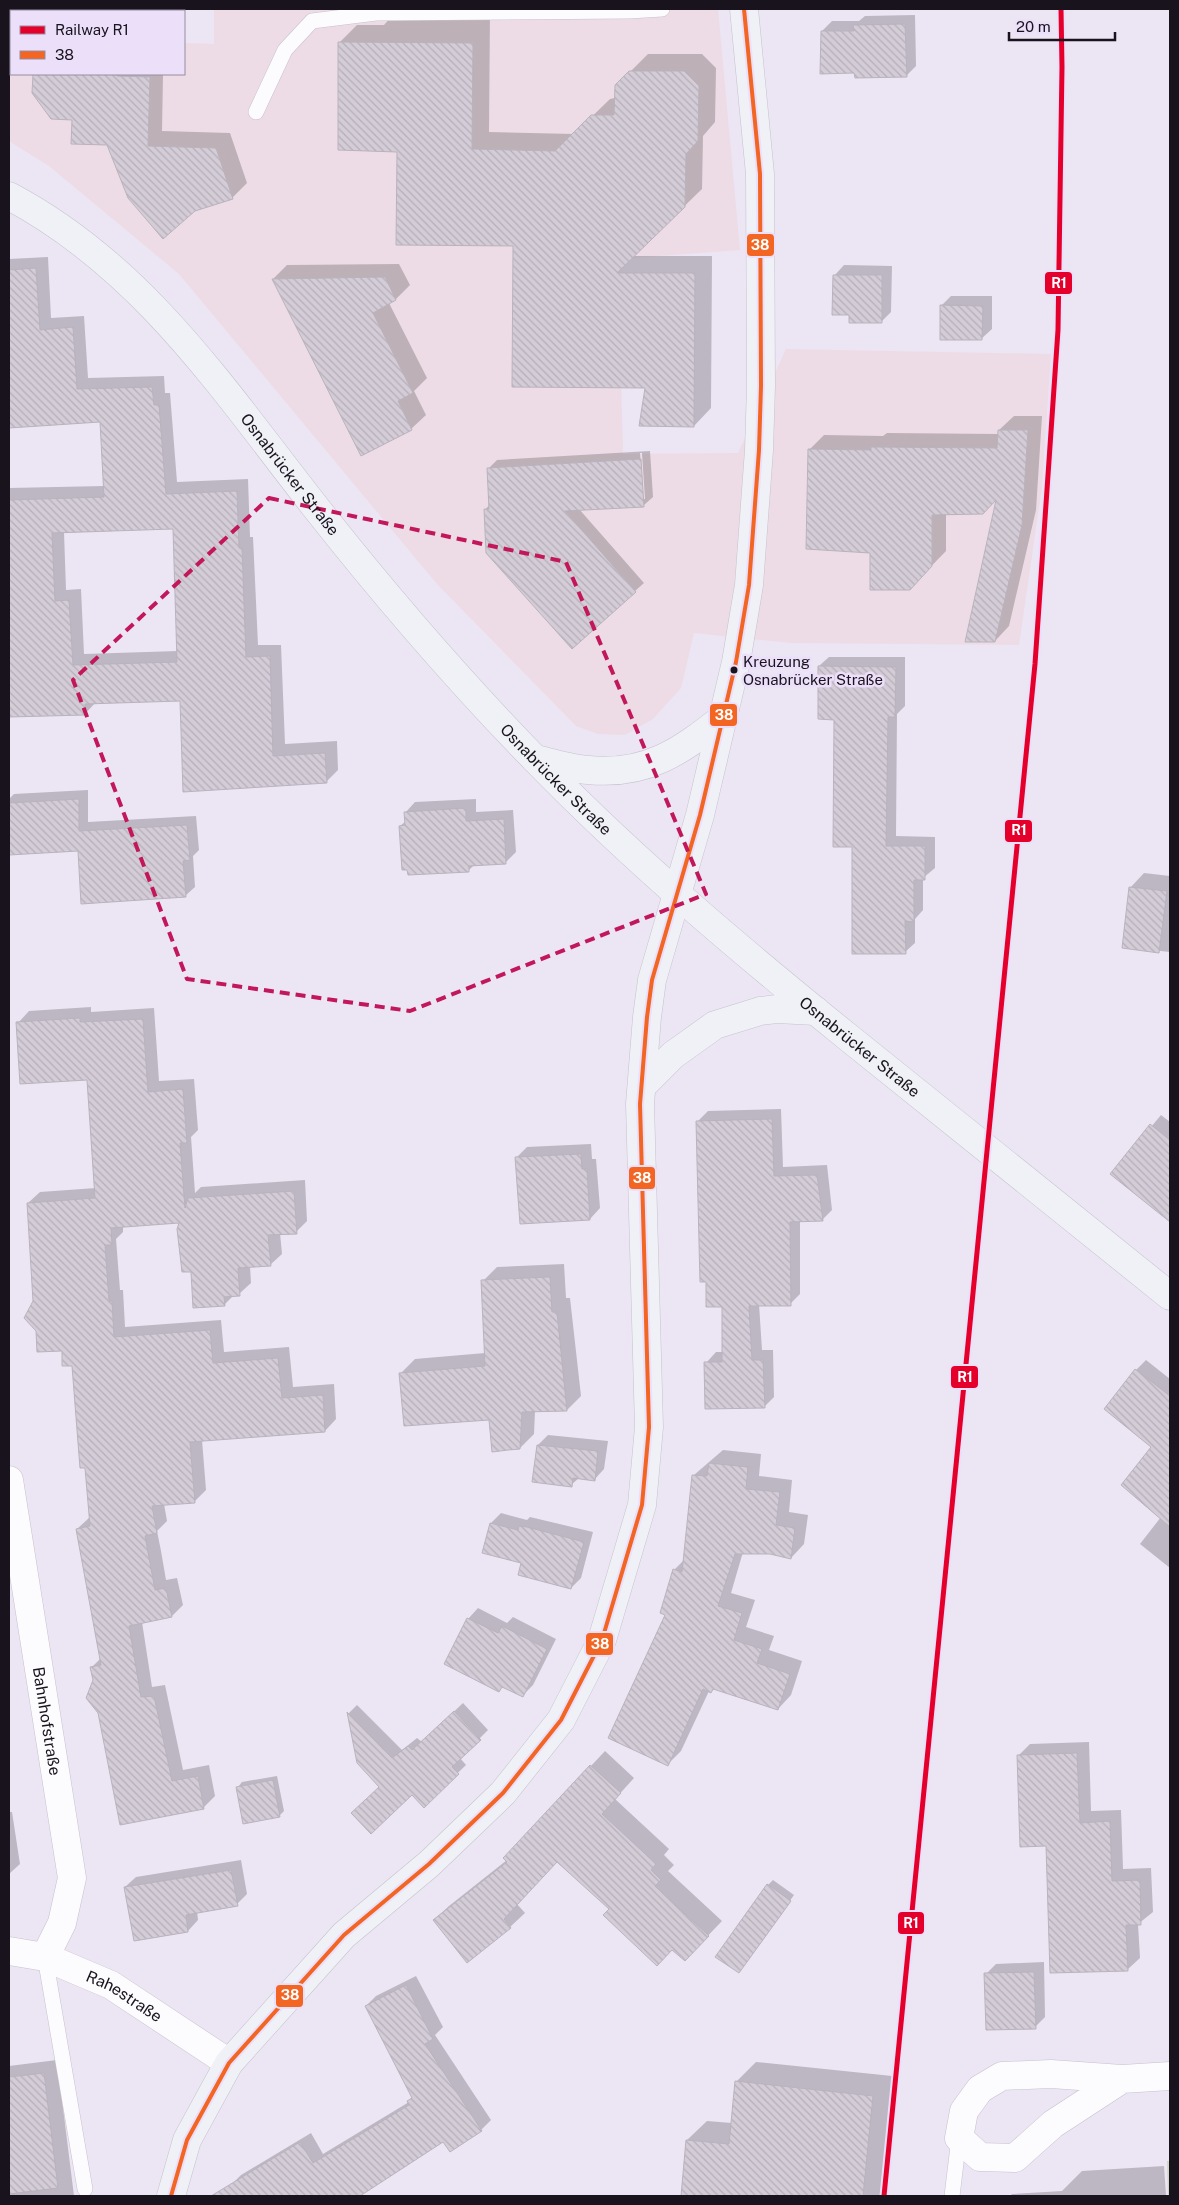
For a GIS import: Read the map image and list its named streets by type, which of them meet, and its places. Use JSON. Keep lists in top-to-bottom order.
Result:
{
  "streets": {
    "main road": ["Osnabrücker Straße"],
    "street": ["Bahnhofstraße", "Rahestraße"]
  },
  "crossings": [
    ["Bahnhofstraße", "Rahestraße"]
  ],
  "places": ["Kreuzung Osnabrücker Straße"],
  "lines": ["rail line R1", "transit line 38"],
  "legend": ["Railway R1", "38"],
  "scale_bar": "20 m"
}
